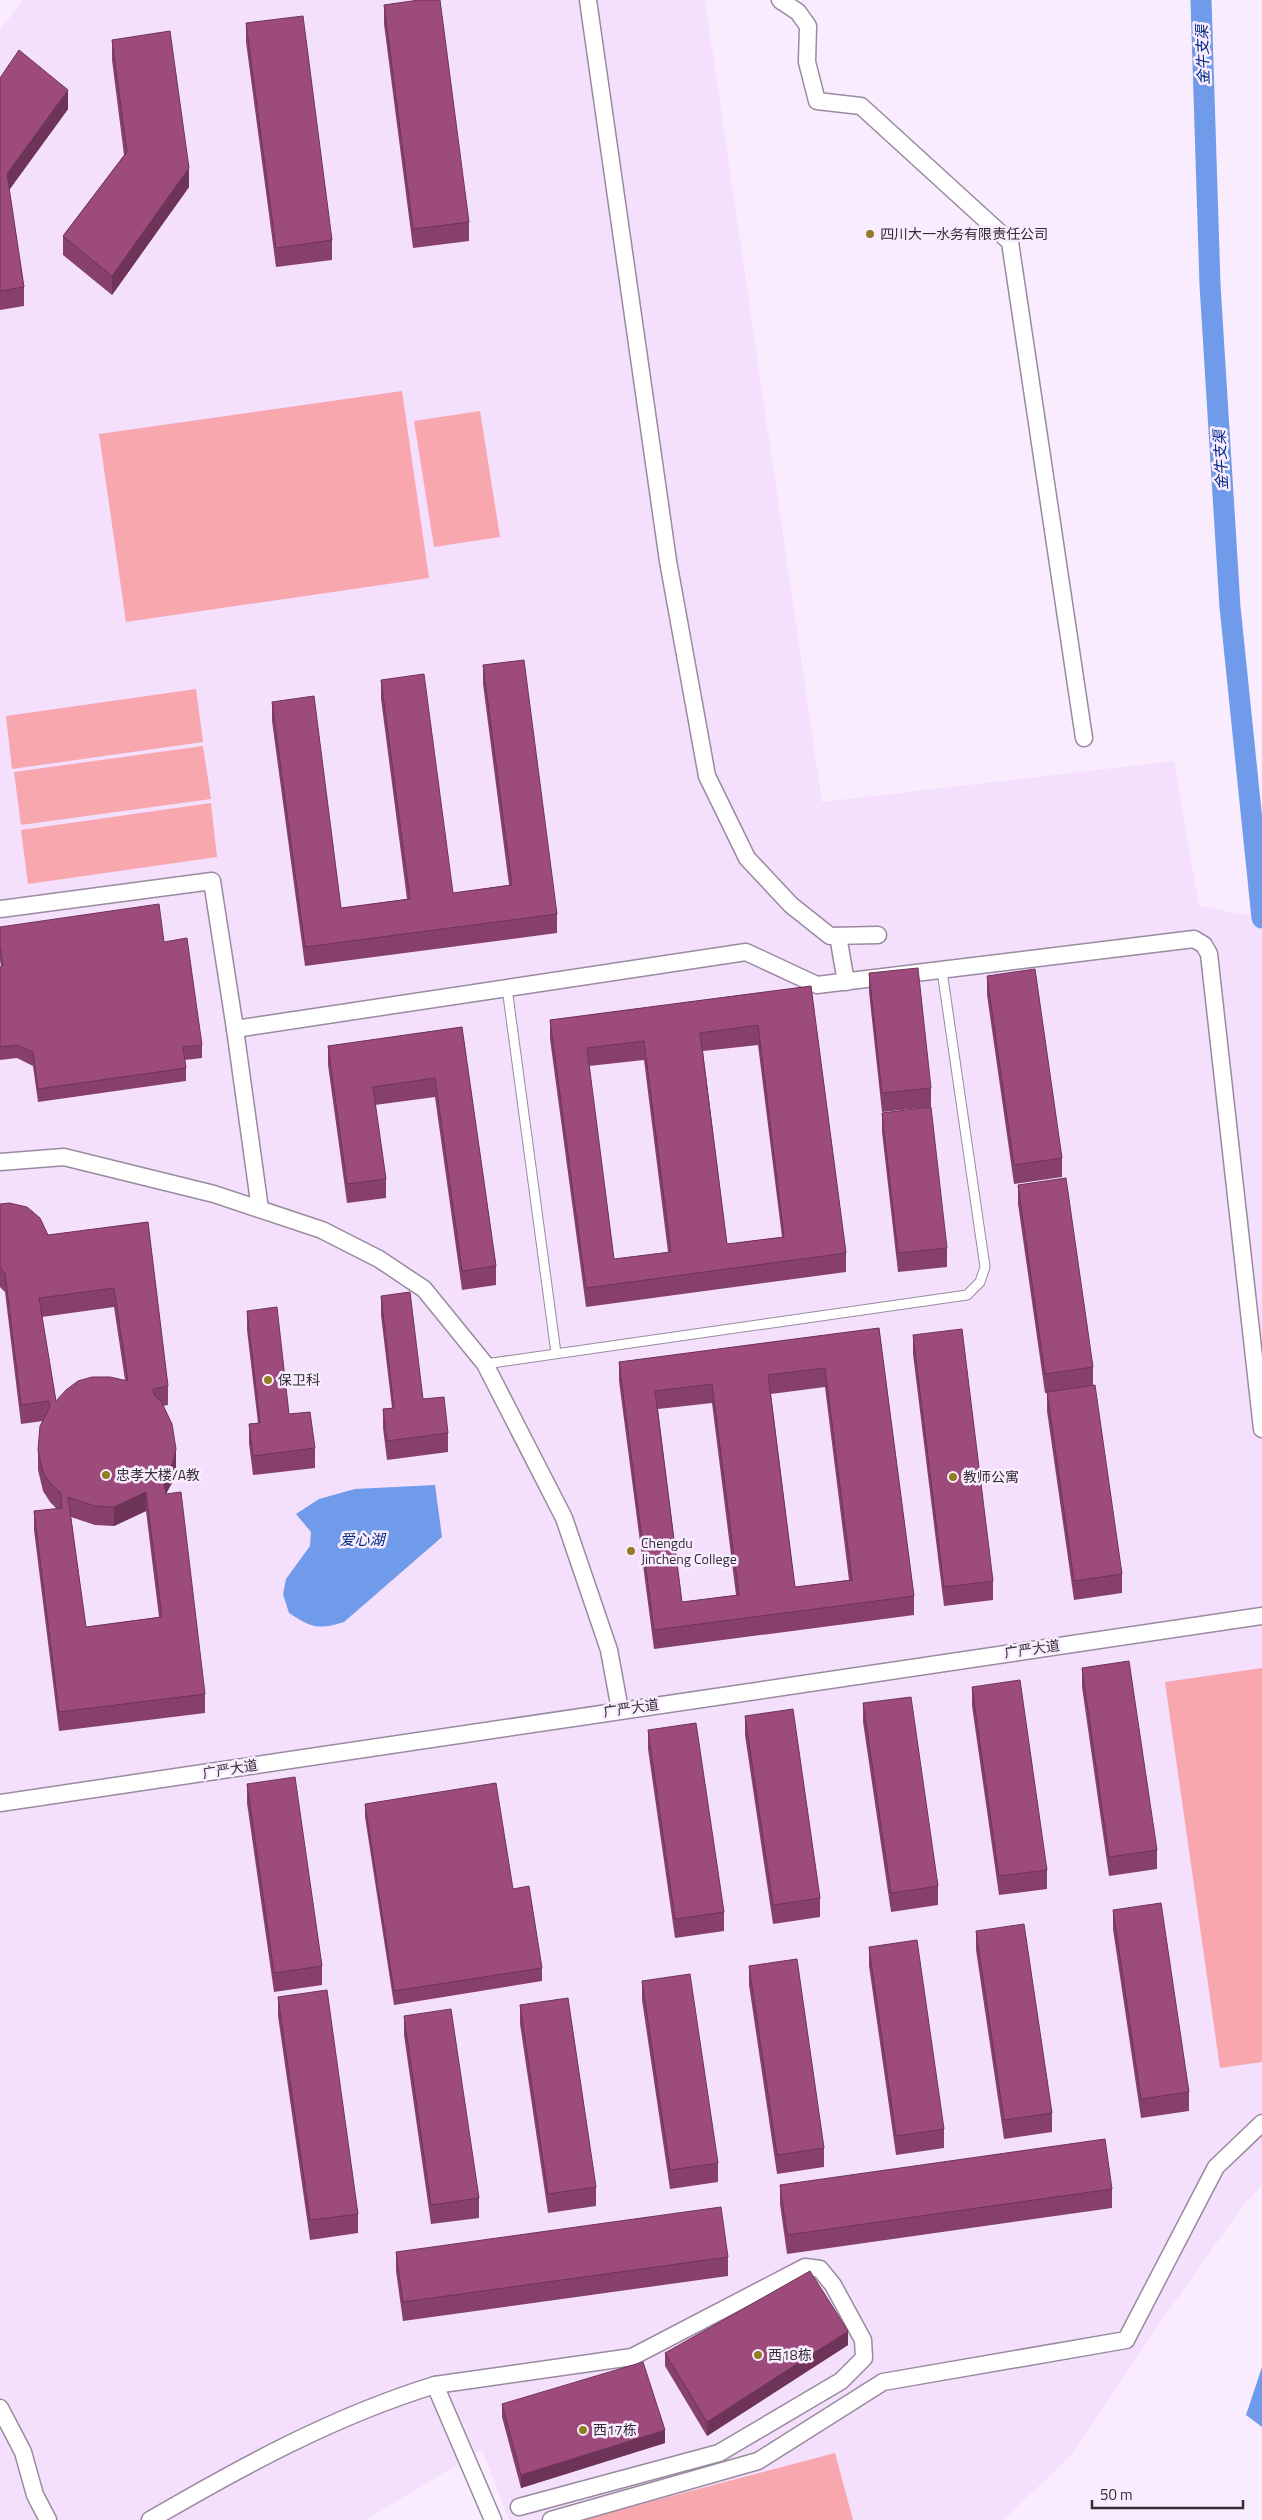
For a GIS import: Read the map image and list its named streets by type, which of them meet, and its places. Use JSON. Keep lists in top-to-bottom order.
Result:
{
  "streets": {
    "street": ["广严大道"]
  },
  "water": ["金牛支渠", "爱心湖"],
  "places": [
    "四川大一水务有限责任公司",
    "保卫科",
    "忠孝大楼/A教",
    "教师公寓",
    "Chengdu Jincheng College",
    "西18栋",
    "西17栋"
  ],
  "scale_bar": "50 m"
}
